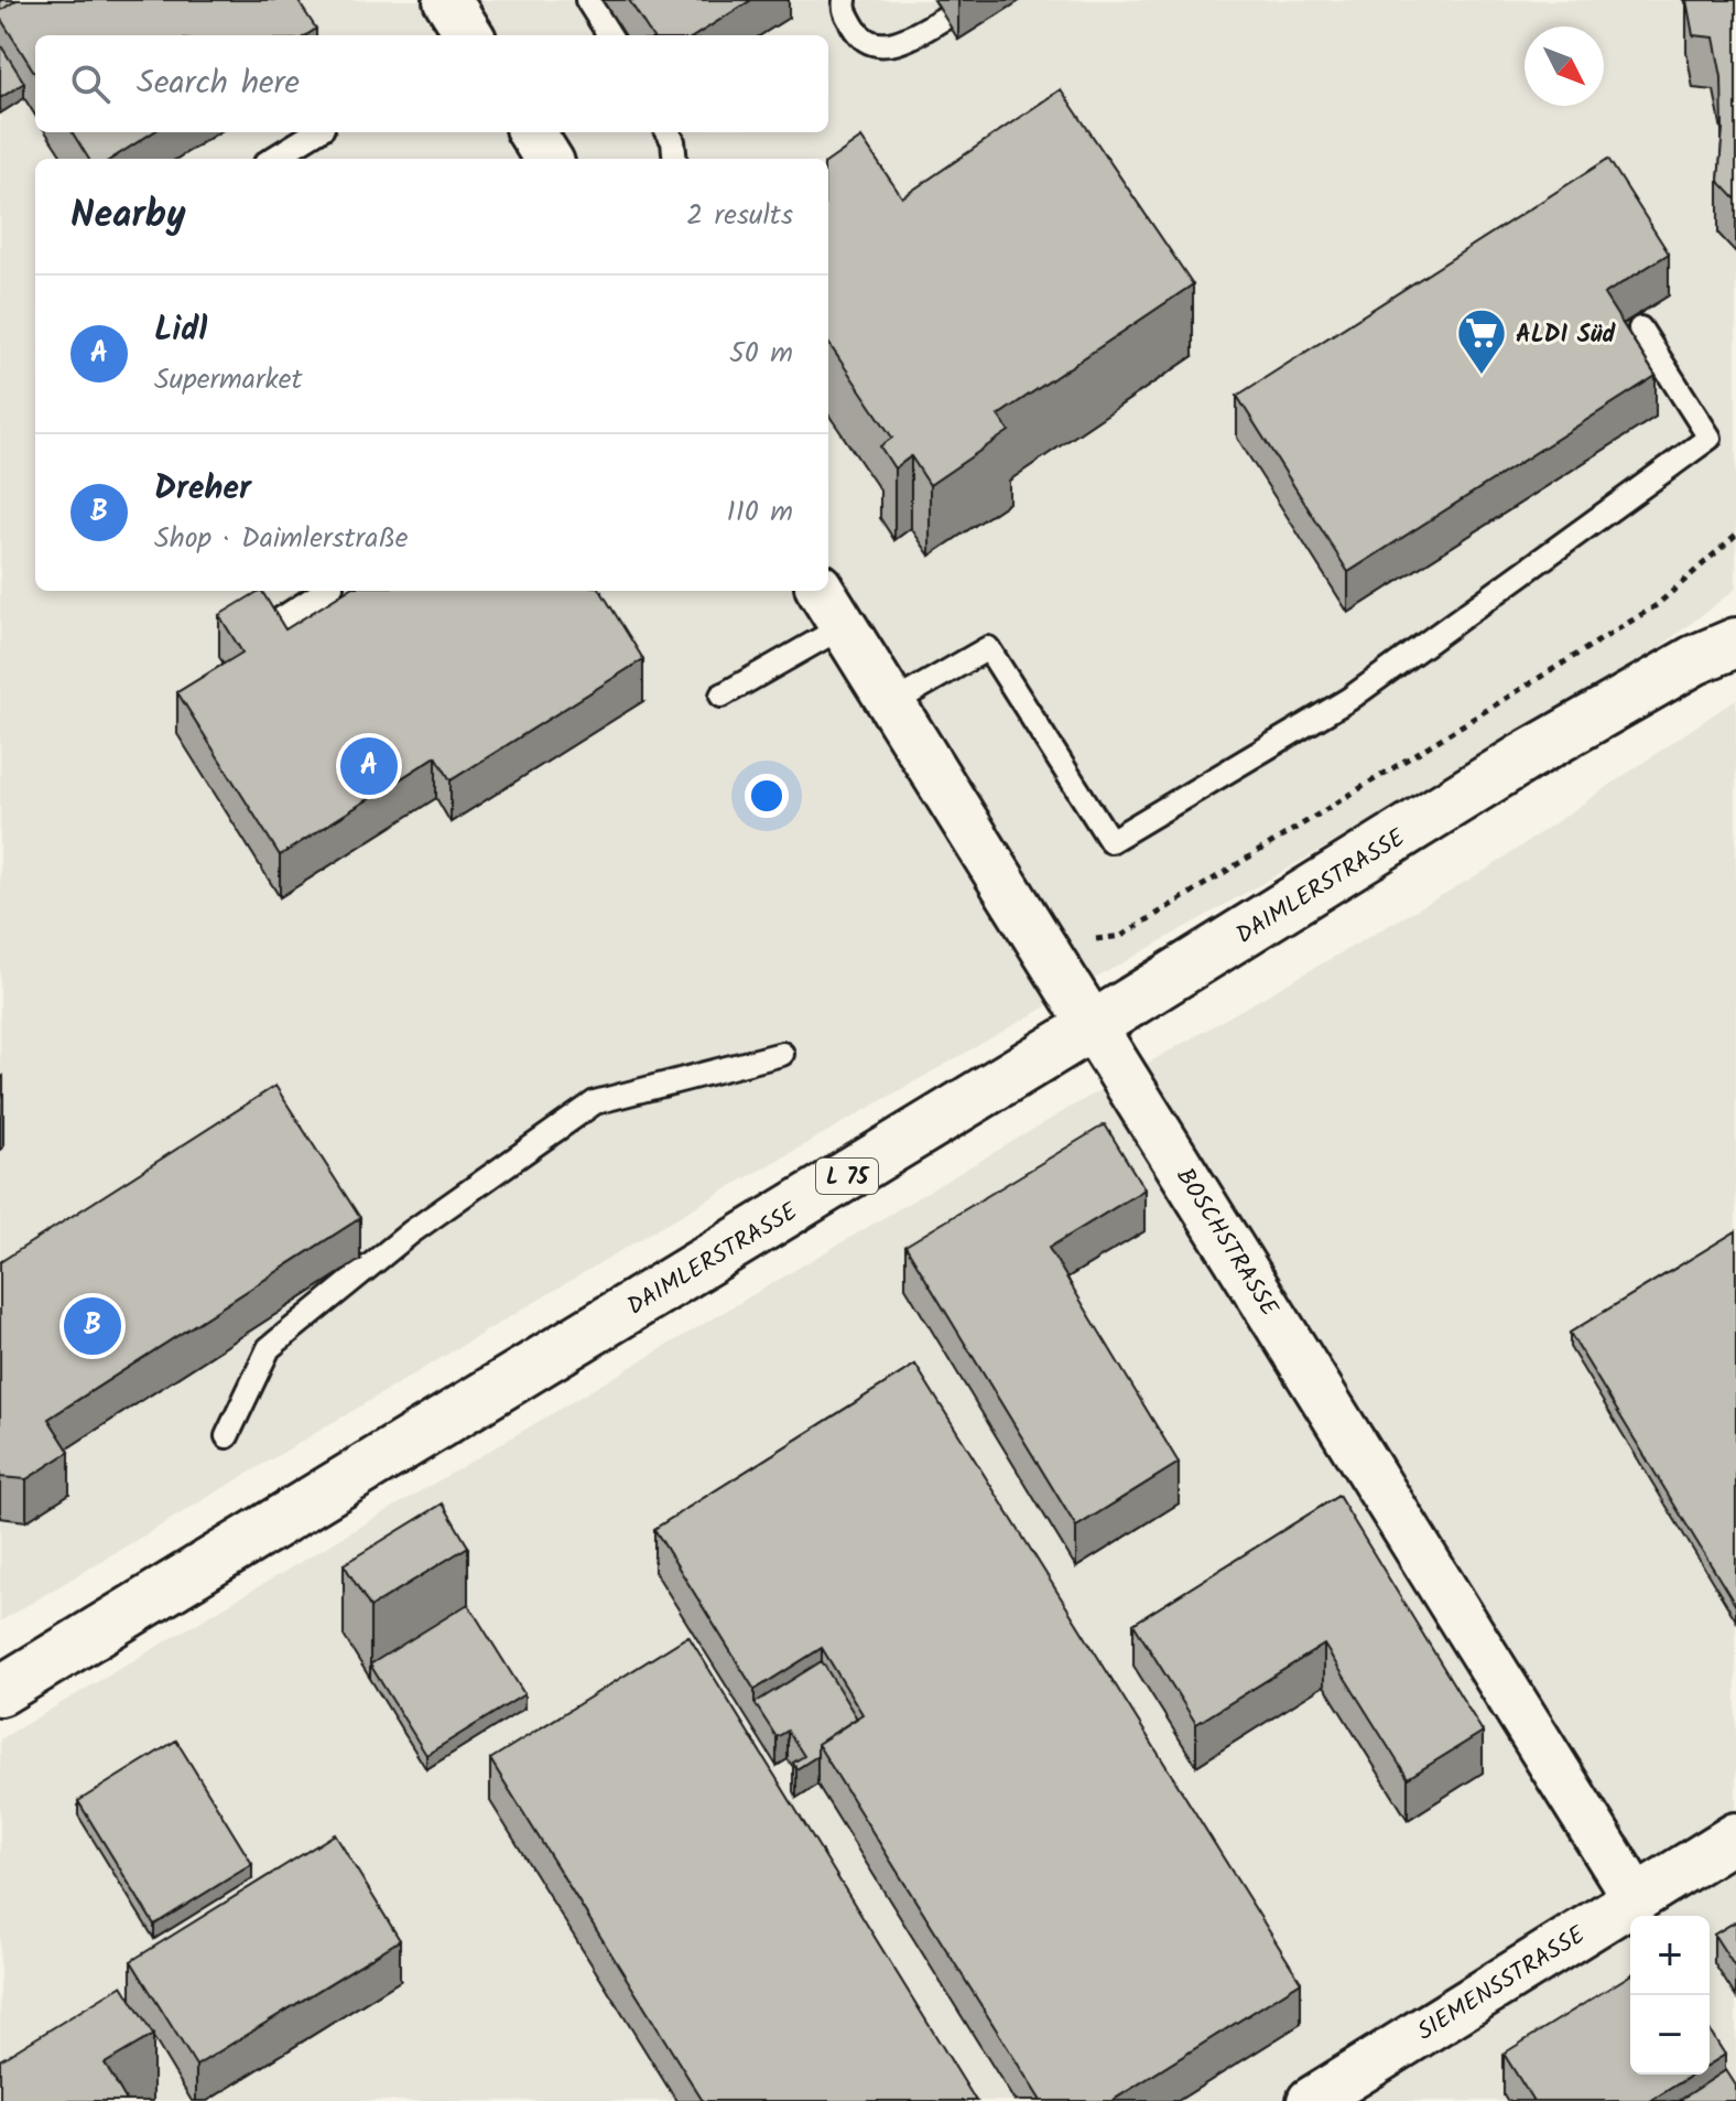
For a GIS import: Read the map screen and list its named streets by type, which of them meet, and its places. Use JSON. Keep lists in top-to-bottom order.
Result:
{
  "streets": {
    "main road": ["DAIMLERSTRASSE", "L 75"],
    "street": ["BOSCHSTRASSE", "SIEMENSSTRASSE"]
  },
  "crossings": [
    ["DAIMLERSTRASSE", "BOSCHSTRASSE"],
    ["BOSCHSTRASSE", "SIEMENSSTRASSE"]
  ],
  "places": {
    "supermarket": ["ALDI Süd"]
  },
  "north": "bottom right",
  "page": {
    "search": "Search here",
    "heading": ["Nearby", "2 results"],
    "list": [
      {
        "mark": "A",
        "name": "Lidl",
        "note": "Supermarket",
        "value": "50 m"
      },
      {
        "mark": "B",
        "name": "Dreher",
        "note": "Shop · Daimlerstraße",
        "value": "110 m"
      }
    ],
    "pins": ["A", "B"],
    "map_buttons": ["+", "−"]
  }
}
